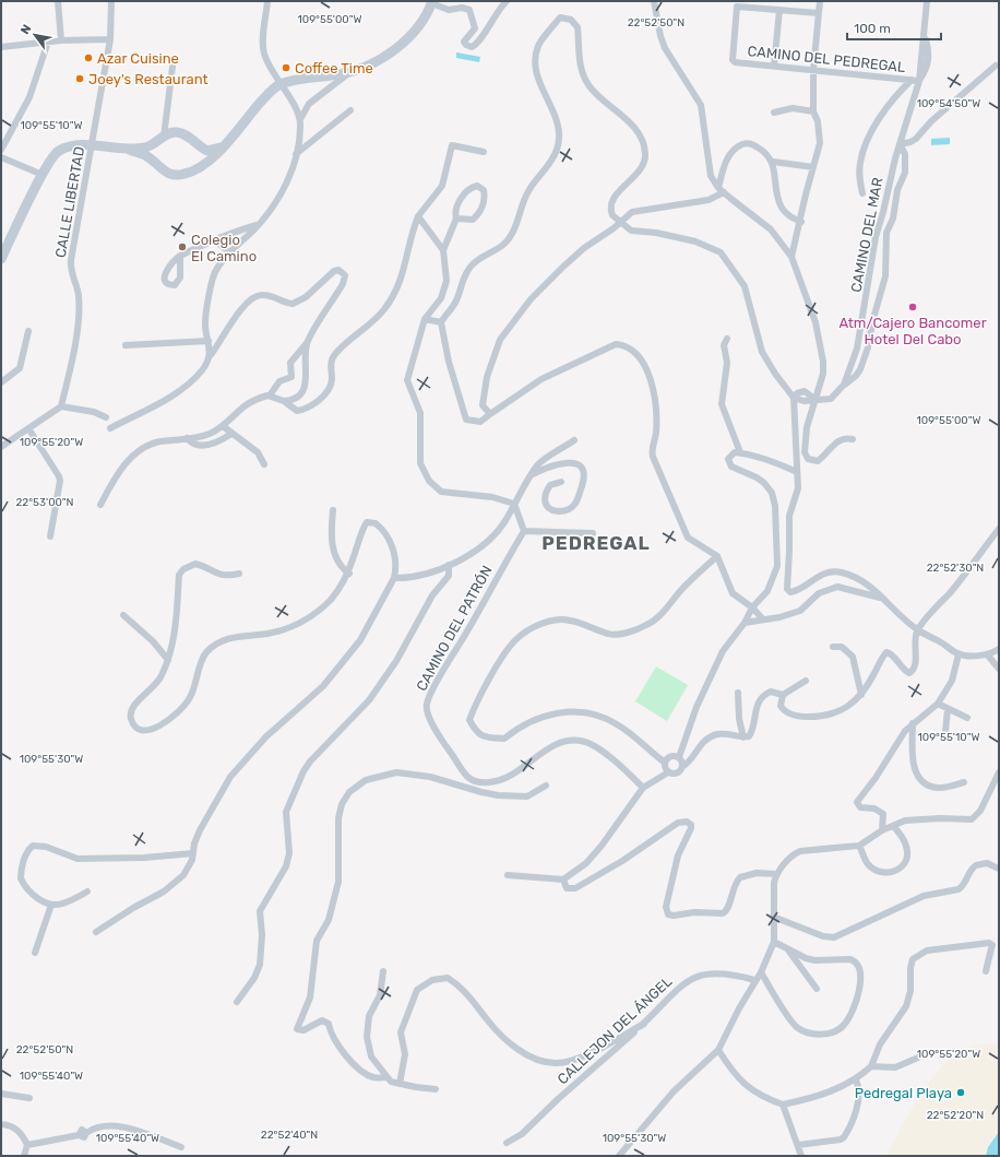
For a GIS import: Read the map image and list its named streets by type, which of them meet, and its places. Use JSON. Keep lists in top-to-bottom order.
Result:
{
  "streets": {
    "street": [
      "CAMINO DEL PEDREGAL",
      "CALLE LIBERTAD",
      "CAMINO DEL MAR",
      "CAMINO DEL PATRÓN",
      "CALLEJON DEL ÁNGEL"
    ]
  },
  "crossings": [
    ["CAMINO DEL PEDREGAL", "CAMINO DEL MAR"]
  ],
  "districts": ["PEDREGAL"],
  "places": [
    "Azar Cuisine",
    "Coffee Time",
    "Joey's Restaurant",
    "Colegio El Camino",
    "Atm/Cajero Bancomer Hotel Del Cabo",
    "Pedregal Playa"
  ],
  "scale_bar": "100 m",
  "north": "top left",
  "coordinates": [
    "109°55'00\"W",
    "22°52'50\"N",
    "109°54'50\"W",
    "109°55'10\"W",
    "109°55'20\"W",
    "22°53'00\"N",
    "22°52'30\"N",
    "109°55'30\"W",
    "109°55'40\"W",
    "22°52'20\"N",
    "22°52'40\"N"
  ]
}
